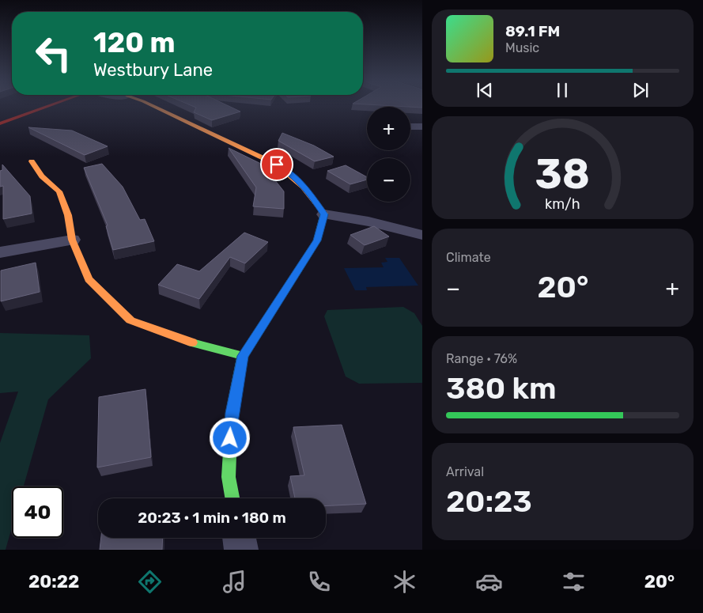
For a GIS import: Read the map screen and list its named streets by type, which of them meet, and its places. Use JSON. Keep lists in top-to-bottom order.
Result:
{
  "page": {
    "turn": ["120 m", "Westbury Lane"],
    "song": ["89.1 FM", "Music"],
    "map_buttons": ["+", "−"],
    "tile": [
      "Climate",
      ["Range · 76%", "380 km"],
      ["Arrival", "20:23"]
    ],
    "heat": ["−", "20°", "+"],
    "limit": "40",
    "trip": "20:23 · 1 min · 180 m",
    "tabs": ["20:22", "20°"],
    "gauge": ["38", "km/h"]
  }
}
